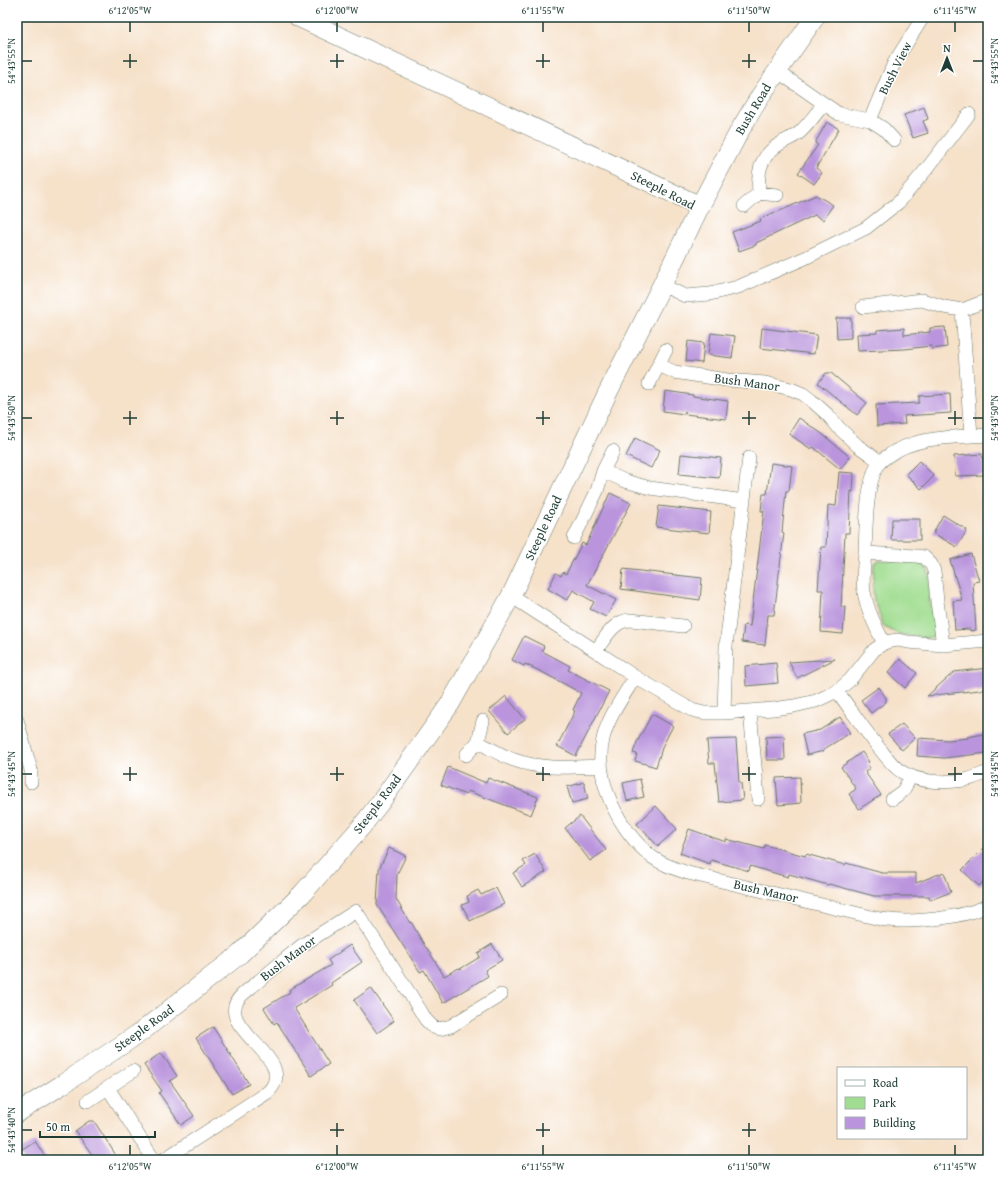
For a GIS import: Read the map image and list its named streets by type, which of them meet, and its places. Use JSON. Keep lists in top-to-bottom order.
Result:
{
  "streets": {
    "main road": ["Bush Road", "Steeple Road"],
    "street": ["Bush View", "Bush Manor"]
  },
  "crossings": [
    ["Bush Road", "Steeple Road"]
  ],
  "legend": ["Road", "Park", "Building"],
  "scale_bar": "50 m",
  "north": "top",
  "coordinates": [
    "6°12'05\"W",
    "6°12'00\"W",
    "6°11'55\"W",
    "6°11'50\"W",
    "6°11'45\"W",
    "54°43'55\"N",
    "54°43'50\"N",
    "54°43'45\"N",
    "54°43'40\"N"
  ]
}
